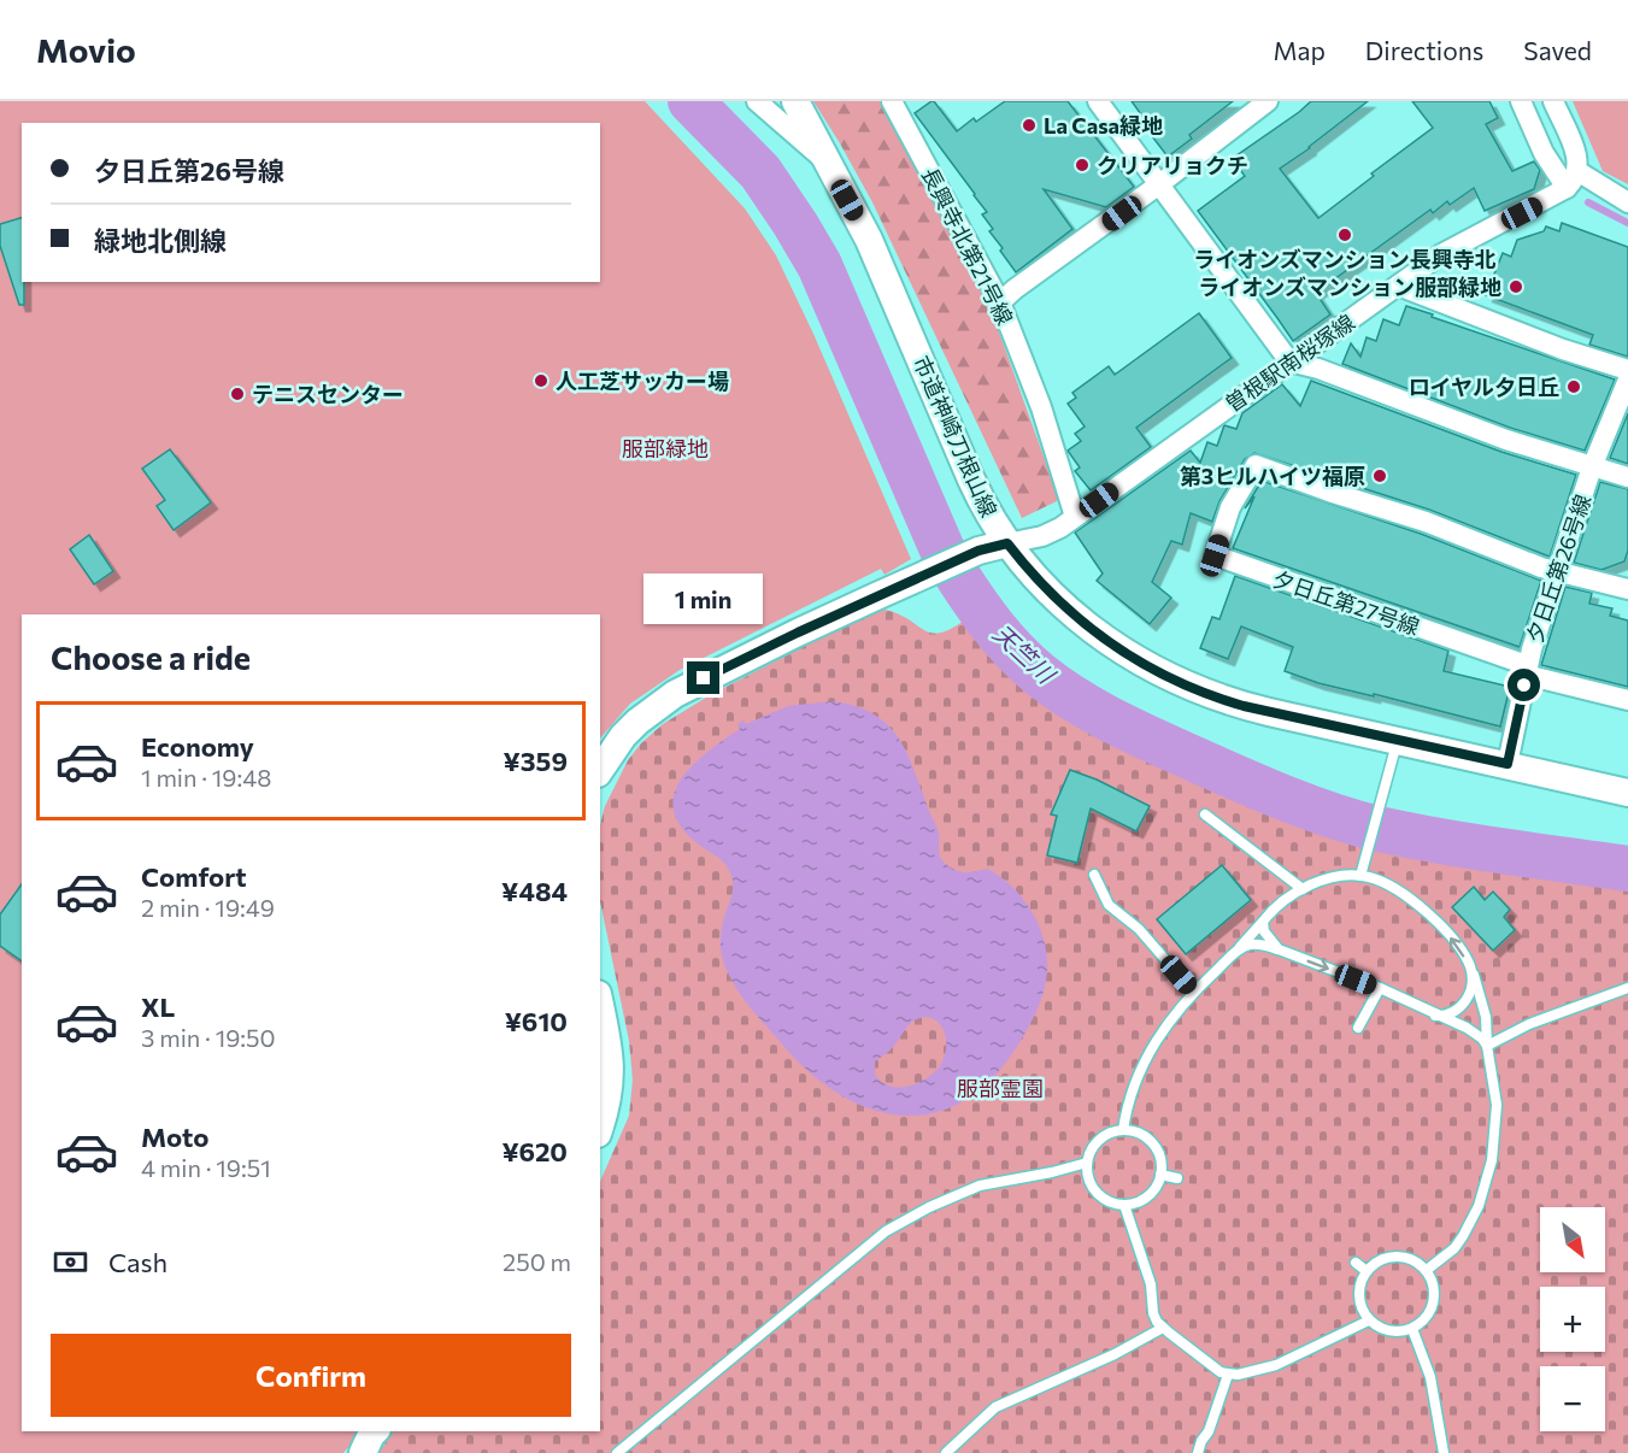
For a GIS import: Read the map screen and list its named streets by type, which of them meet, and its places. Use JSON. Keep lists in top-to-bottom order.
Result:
{
  "streets": {
    "street": [
      "長興寺北第21号線",
      "曽根駅南桜塚線",
      "市道神崎刀根山線",
      "夕日丘第26号線",
      "夕日丘第27号線"
    ]
  },
  "crossings": [
    ["長興寺北第21号線", "曽根駅南桜塚線"],
    ["曽根駅南桜塚線", "市道神崎刀根山線"],
    ["市道神崎刀根山線", "夕日丘第26号線"],
    ["夕日丘第26号線", "夕日丘第27号線"]
  ],
  "water": ["天竺川"],
  "parks": ["服部緑地", "服部霊園"],
  "places": [
    "La Casa緑地",
    "クリアリョクチ",
    "ライオンズマンション長興寺北",
    "ライオンズマンション服部緑地",
    "人工芝サッカー場",
    "ロイヤル夕日丘",
    "テニスセンター",
    "第3ヒルハイツ福原"
  ],
  "north": "bottom right",
  "page": {
    "header": "Movio",
    "nav": ["Map", "Directions", "Saved"],
    "banner": ["夕日丘第26号線", "緑地北側線"],
    "bubble": "1 min",
    "heading": "Choose a ride",
    "list": [
      {
        "name": "Economy",
        "note": "1 min · 19:48",
        "value": "¥359"
      },
      {
        "name": "Comfort",
        "note": "2 min · 19:49",
        "value": "¥484"
      },
      {
        "name": "XL",
        "note": "3 min · 19:50",
        "value": "¥610"
      },
      {
        "name": "Moto",
        "note": "4 min · 19:51",
        "value": "¥620"
      }
    ],
    "map_buttons": ["+", "−"],
    "pay": ["Cash", "250 m"],
    "buttons": "Confirm"
  }
}
